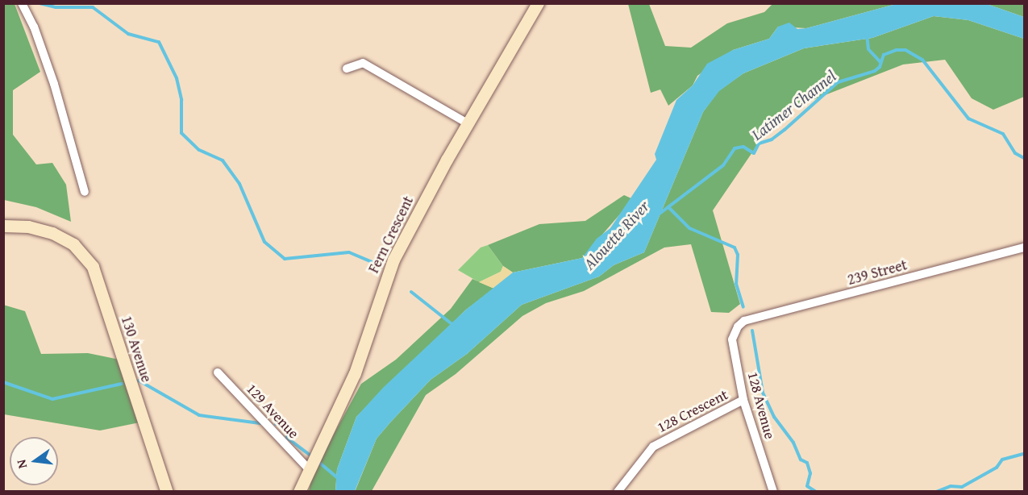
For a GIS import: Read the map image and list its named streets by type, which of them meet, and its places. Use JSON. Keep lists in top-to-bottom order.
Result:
{
  "streets": {
    "street": [
      "Fern Crescent",
      "239 Street",
      "130 Avenue",
      "128 Avenue",
      "129 Avenue",
      "128 Crescent"
    ]
  },
  "crossings": [
    ["Fern Crescent", "129 Avenue"],
    ["239 Street", "128 Avenue"],
    ["128 Avenue", "128 Crescent"]
  ],
  "water": ["Latimer Channel", "Alouette River"],
  "north": "left"
}
